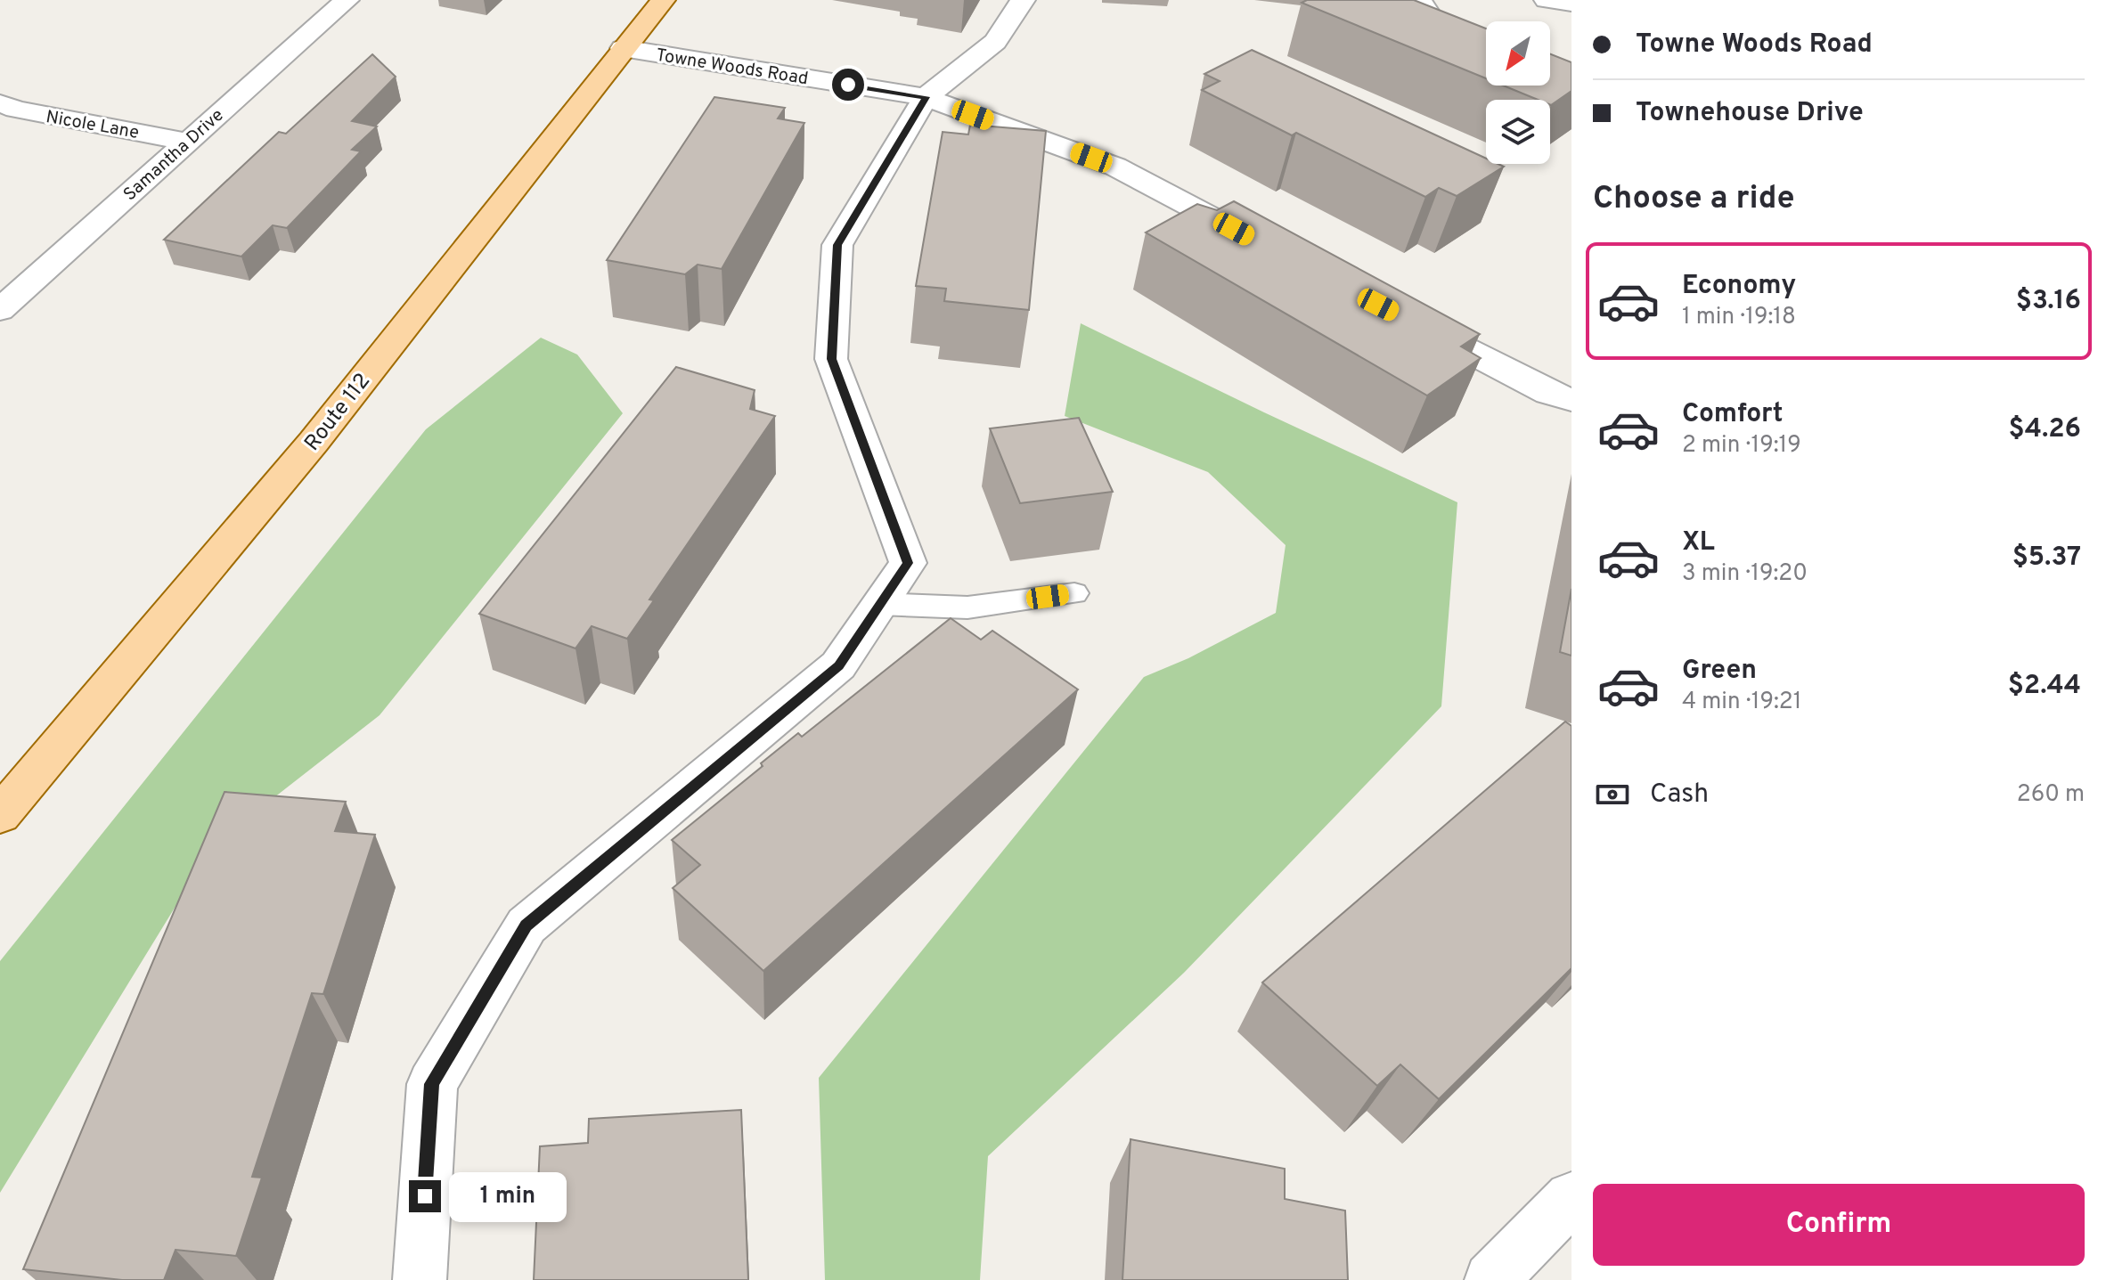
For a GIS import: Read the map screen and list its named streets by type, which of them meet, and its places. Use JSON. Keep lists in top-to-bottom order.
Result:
{
  "streets": {
    "main road": ["Route 112"],
    "street": ["Towne Woods Road", "Nicole Lane", "Samantha Drive"]
  },
  "crossings": [
    ["Towne Woods Road", "Route 112"],
    ["Nicole Lane", "Samantha Drive"]
  ],
  "north": "bottom left",
  "page": {
    "banner": ["Towne Woods Road", "Townehouse Drive"],
    "heading": "Choose a ride",
    "list": [
      {
        "name": "Economy",
        "note": "1 min · 19:18",
        "value": "$3.16"
      },
      {
        "name": "Comfort",
        "note": "2 min · 19:19",
        "value": "$4.26"
      },
      {
        "name": "XL",
        "note": "3 min · 19:20",
        "value": "$5.37"
      },
      {
        "name": "Green",
        "note": "4 min · 19:21",
        "value": "$2.44"
      }
    ],
    "pay": ["Cash", "260 m"],
    "buttons": "Confirm",
    "bubble": "1 min"
  }
}
